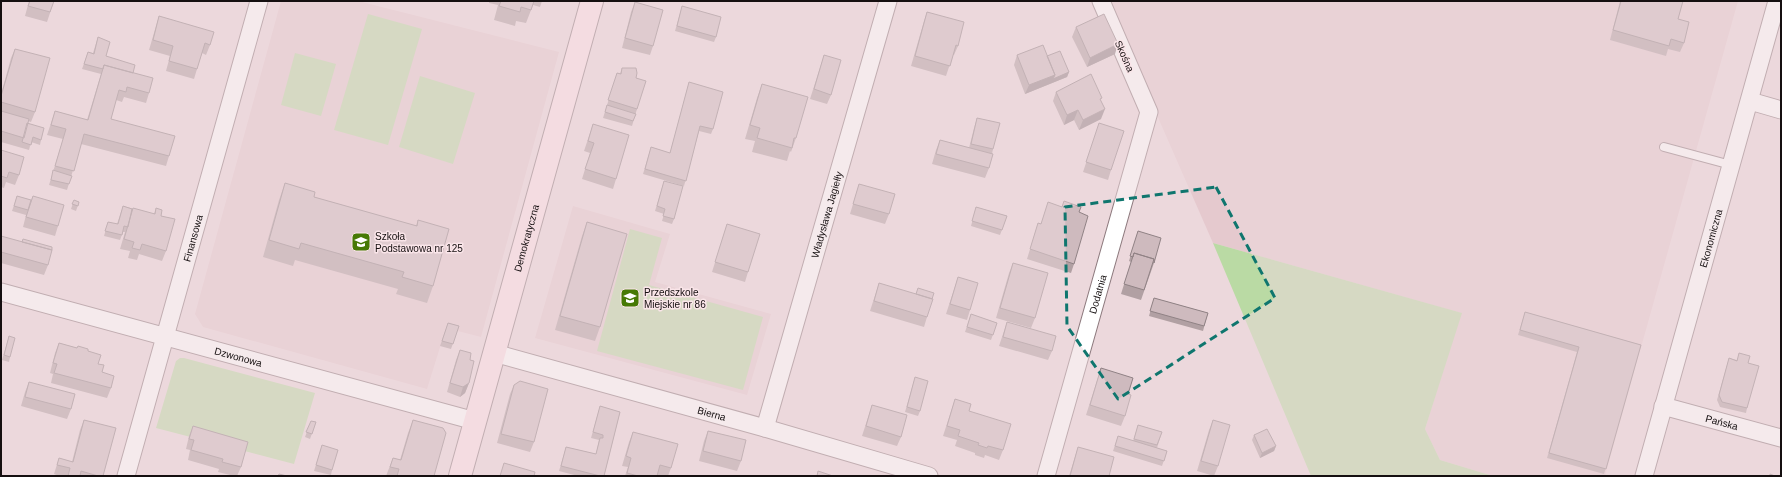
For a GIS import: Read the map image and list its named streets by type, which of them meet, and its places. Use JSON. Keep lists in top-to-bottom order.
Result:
{
  "streets": {
    "street": [
      "Skośna",
      "Władysława Jagiełły",
      "Finansowa",
      "Demokratyczna",
      "Ekonomiczna",
      "Dodatnia",
      "Dzwonowa",
      "Bierna",
      "Pańska"
    ]
  },
  "crossings": [
    ["Skośna", "Dodatnia"],
    ["Władysława Jagiełły", "Bierna"],
    ["Finansowa", "Dzwonowa"],
    ["Demokratyczna", "Dzwonowa"],
    ["Demokratyczna", "Bierna"],
    ["Ekonomiczna", "Pańska"]
  ],
  "places": {
    "school or university": ["Szkoła Podstawowa nr 125", "Przedszkole Miejskie nr 86"]
  }
}
